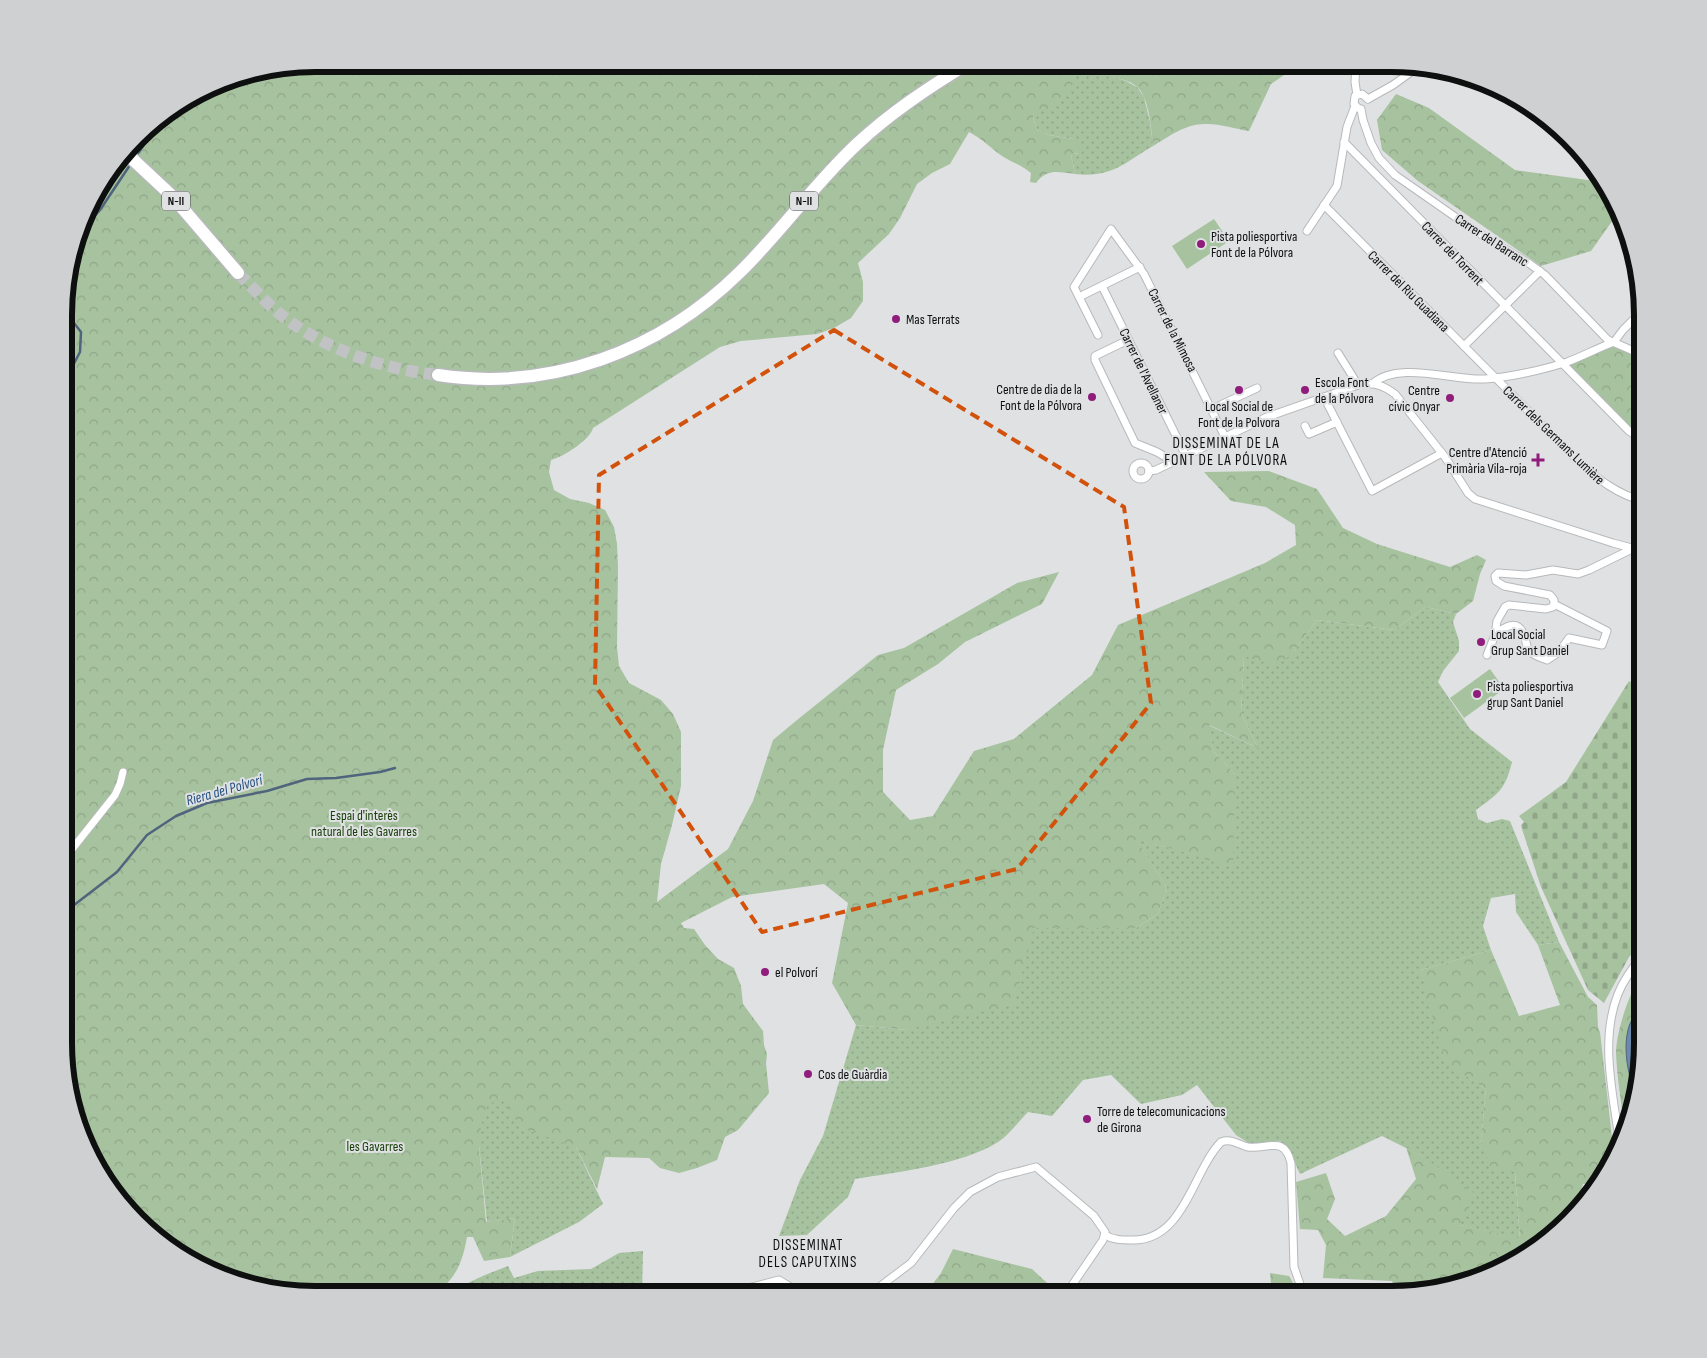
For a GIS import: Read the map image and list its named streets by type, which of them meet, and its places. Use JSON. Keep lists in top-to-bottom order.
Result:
{
  "streets": {
    "highway": ["N-II"],
    "street": [
      "Carrer del Barranc",
      "Carrer del Torrent",
      "Carrer del Riu Guadiana",
      "Carrer de la Mimosa",
      "Carrer de l'Avellaner",
      "Carrer dels Germans Lumière"
    ]
  },
  "crossings": [
    ["Carrer del Riu Guadiana", "Carrer dels Germans Lumière"]
  ],
  "districts": ["DISSEMINAT DE LA FONT DE LA PÓLVORA", "DISSEMINAT DELS CAPUTXINS"],
  "water": ["Riera del Polvorí"],
  "parks": ["Espai d'interès natural de les Gavarres", "les Gavarres"],
  "places": {
    "other": [
      "Pista poliesportiva Font de la Pólvora",
      "Mas Terrats",
      "Local Social de Font de la Polvora",
      "Escola Font de la Pólvora",
      "Centre de dia de la Font de la Pólvora",
      "Centre cívic Onyar",
      "Local Social Grup Sant Daniel",
      "Pista poliesportiva grup Sant Daniel",
      "el Polvorí",
      "Cos de Guàrdia",
      "Torre de telecomunicacions de Girona"
    ],
    "health": ["Centre d'Atenció Primària Vila-roja"]
  }
}
